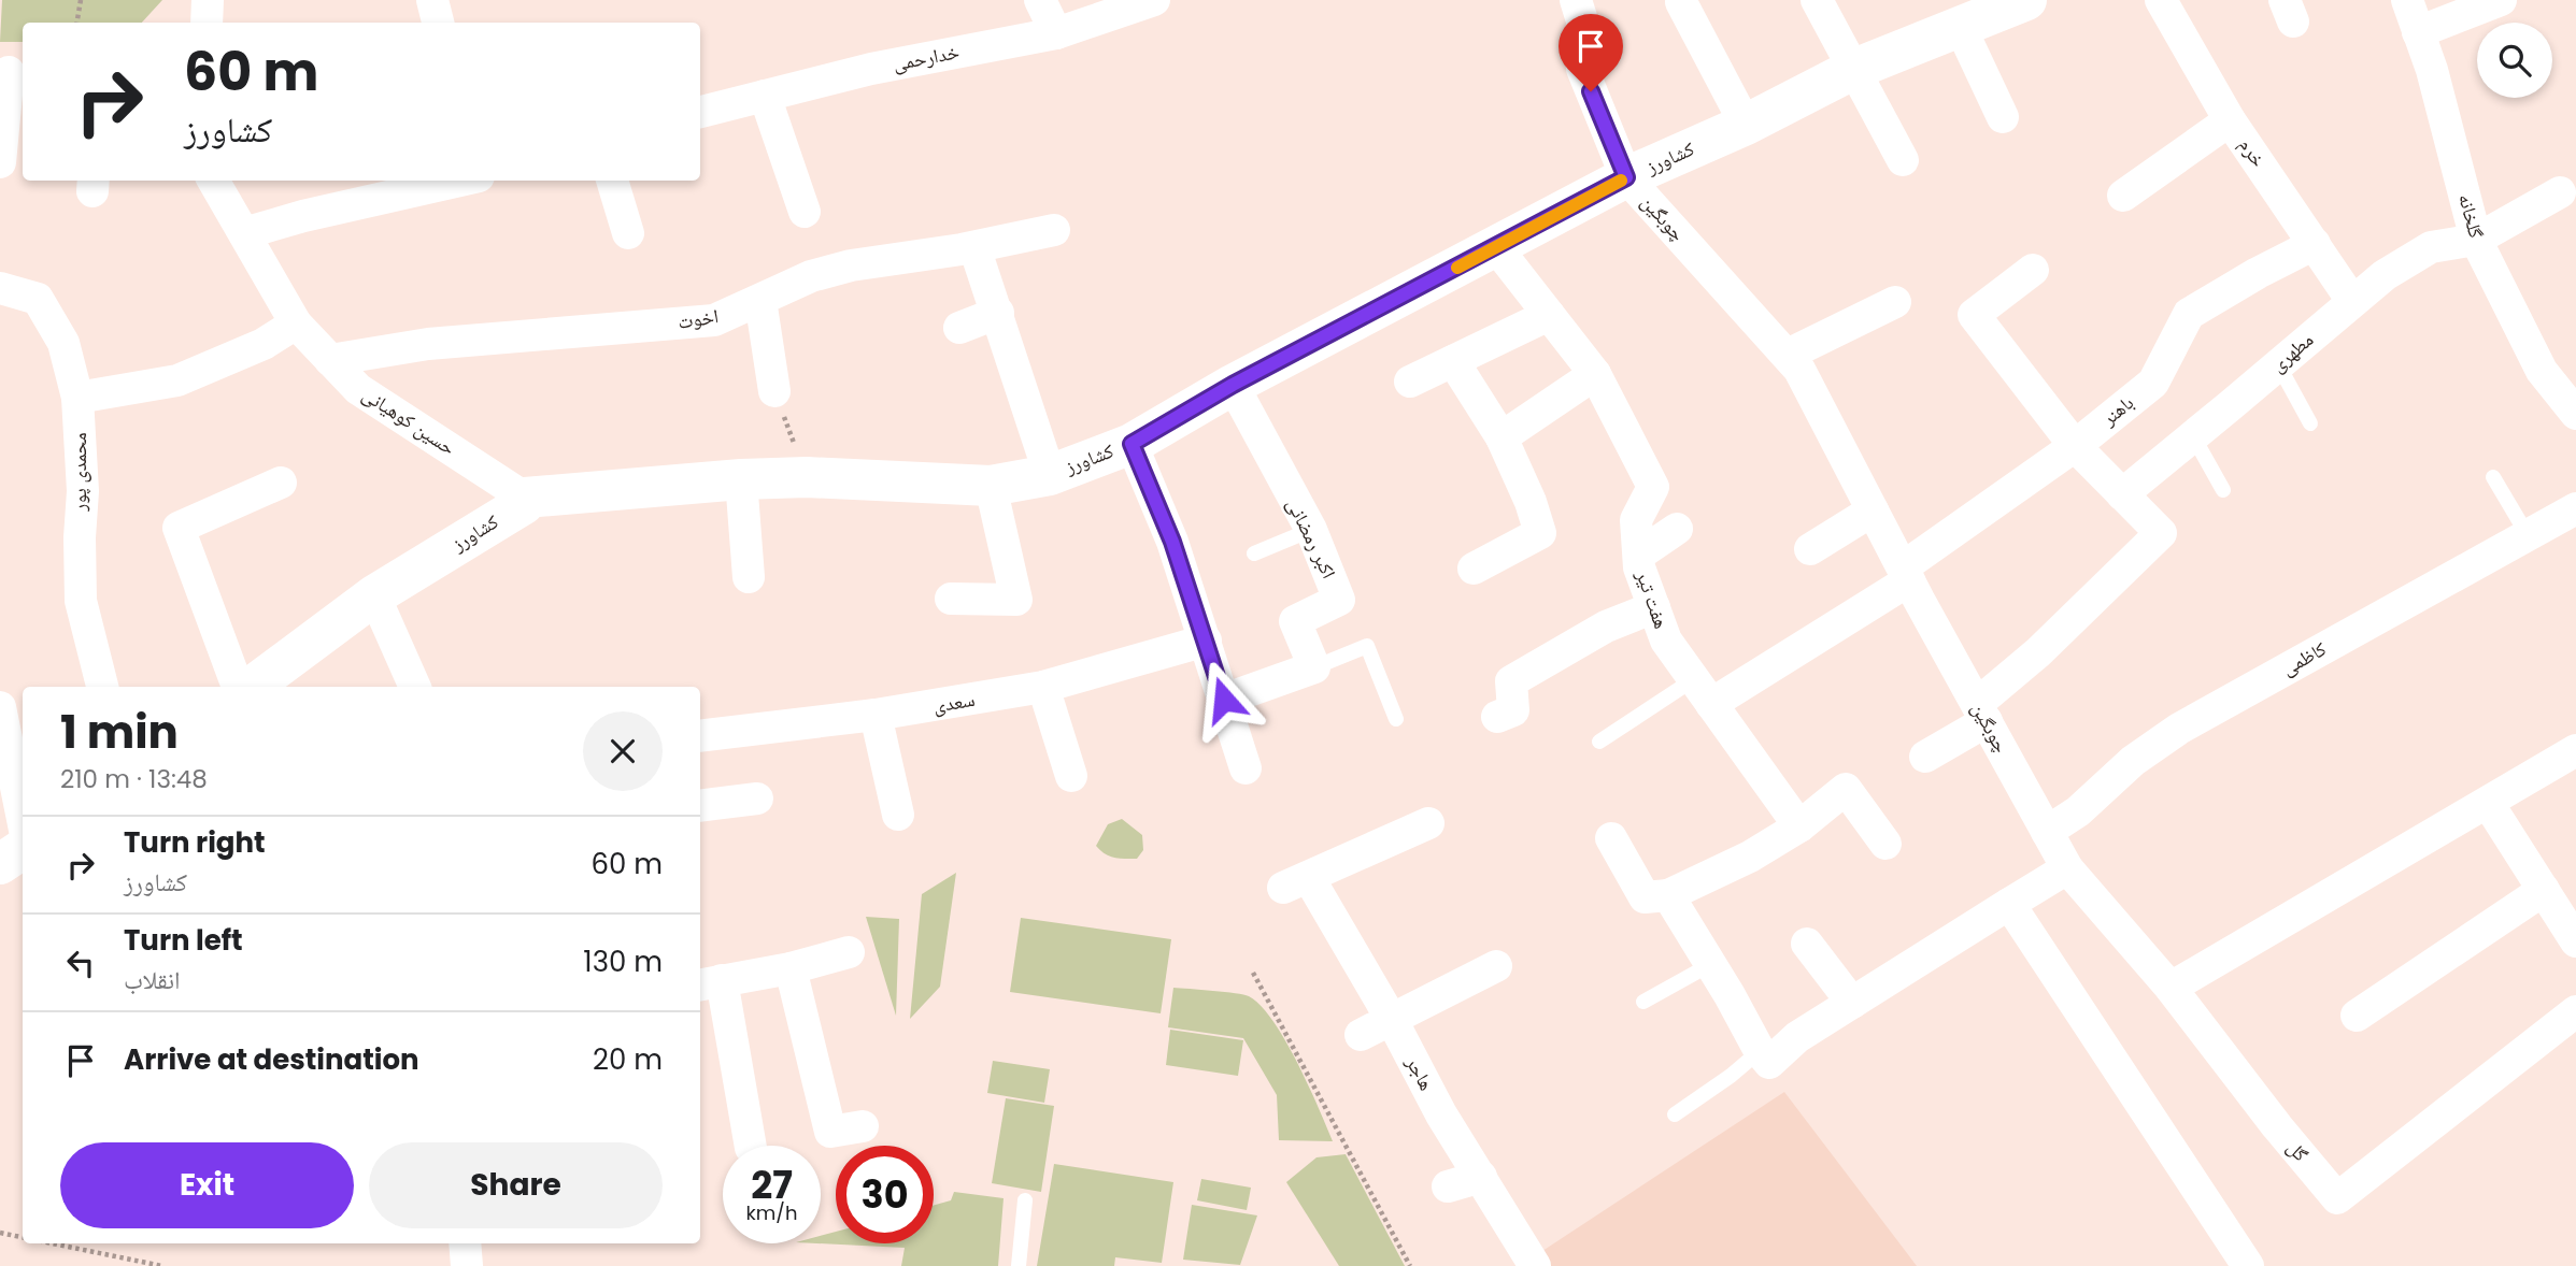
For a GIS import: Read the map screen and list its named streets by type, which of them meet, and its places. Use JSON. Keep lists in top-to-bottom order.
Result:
{
  "streets": {
    "street": [
      "خدارحمی",
      "خرم",
      "کشاورز",
      "گلخانه",
      "چوبگین",
      "اخوت",
      "مطهری",
      "باهنر",
      "حسین کوهیانی",
      "محمدی پور",
      "اکبر رمضانی",
      "هفت تیر",
      "کاظمی",
      "سعدی",
      "هاجر",
      "گل"
    ]
  },
  "crossings": [
    ["خرم", "مطهری"],
    ["خرم", "باهنر"],
    ["کشاورز", "چوبگین"],
    ["کشاورز", "حسین کوهیانی"],
    ["کشاورز", "اکبر رمضانی"],
    ["کشاورز", "هفت تیر"],
    ["گلخانه", "مطهری"],
    ["چوبگین", "باهنر"],
    ["چوبگین", "کاظمی"],
    ["چوبگین", "گل"],
    ["اخوت", "حسین کوهیانی"],
    ["باهنر", "هفت تیر"]
  ],
  "page": {
    "turn": ["60 m", "کشاورز"],
    "heading": ["1 min", "210 m · 13:48"],
    "list": [
      {
        "name": "Turn right",
        "note": "کشاورز",
        "value": "60 m"
      },
      {
        "name": "Turn left",
        "note": "انقلاب",
        "value": "130 m"
      },
      {
        "name": "Arrive at destination",
        "value": "20 m"
      }
    ],
    "buttons": ["Exit", "Share"],
    "speed": "27 km/h",
    "limit": "30"
  }
}
